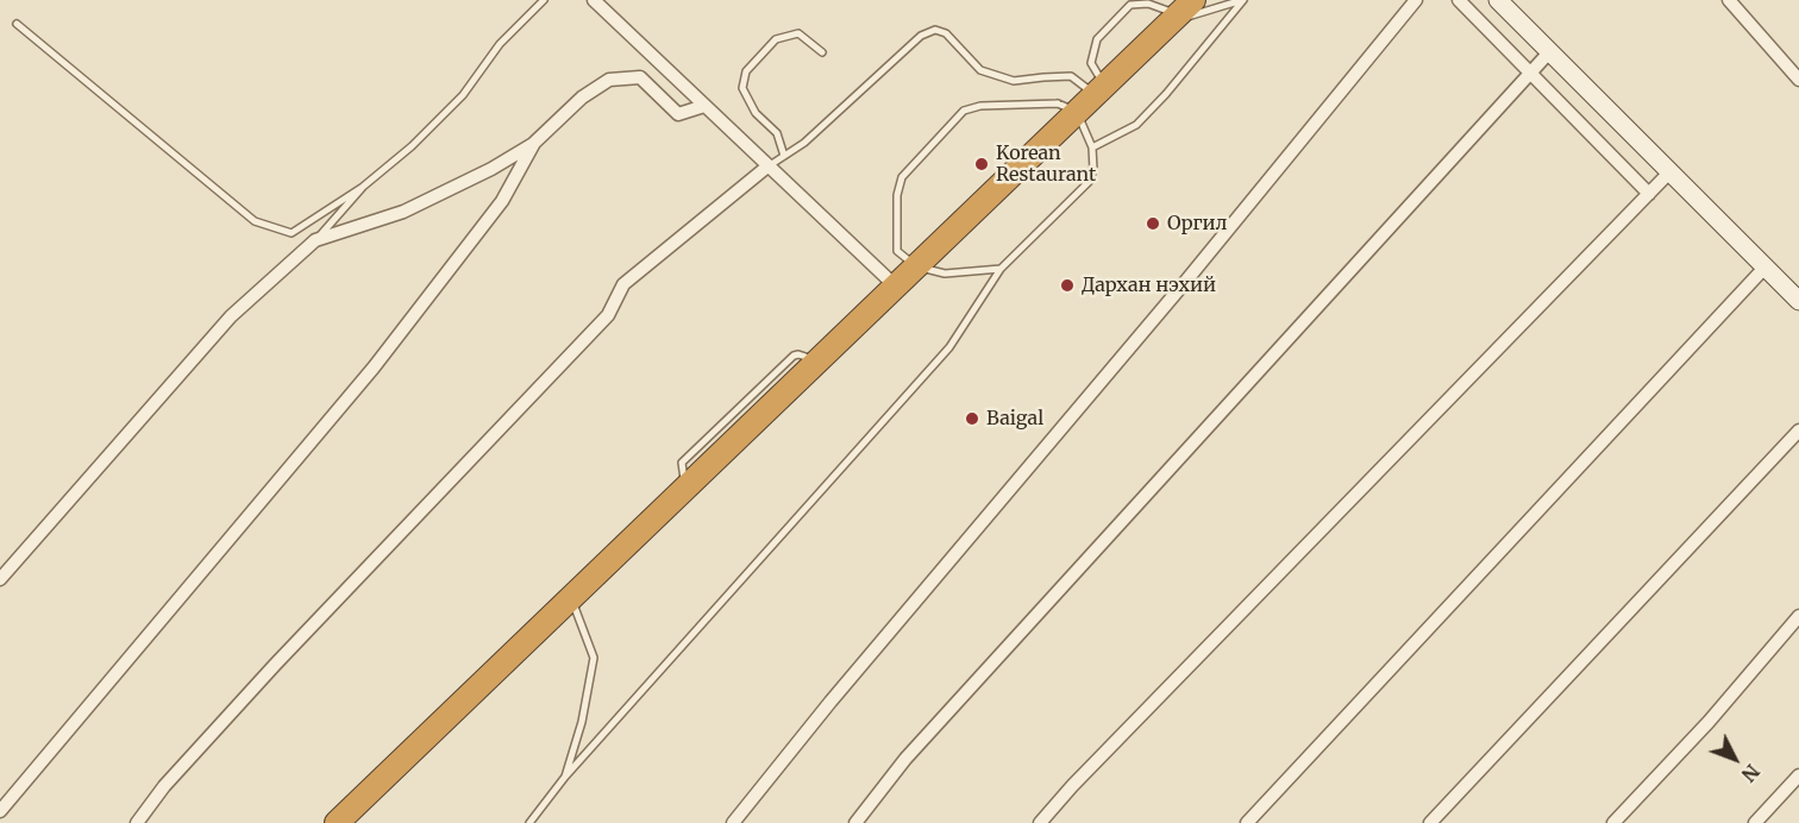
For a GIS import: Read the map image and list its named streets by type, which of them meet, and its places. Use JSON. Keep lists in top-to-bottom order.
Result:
{
  "places": [
    "Korean Restaurant",
    "Оргил",
    "Дархан нэхий",
    "Baigal"
  ],
  "north": "bottom right"
}
